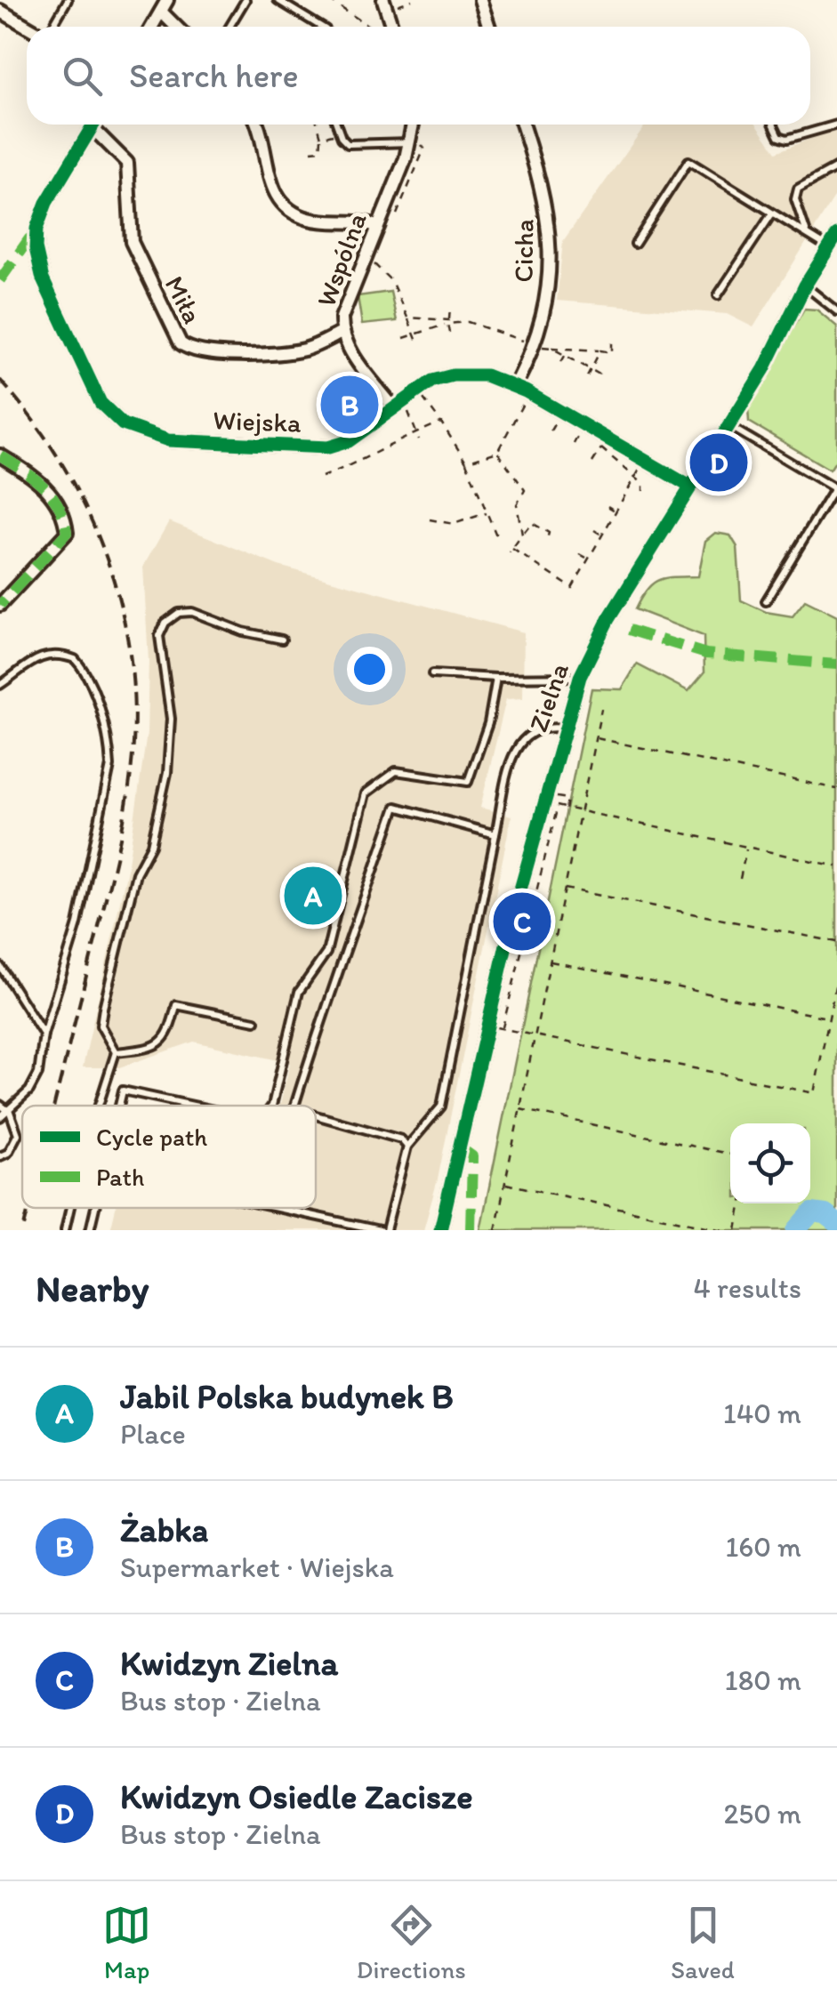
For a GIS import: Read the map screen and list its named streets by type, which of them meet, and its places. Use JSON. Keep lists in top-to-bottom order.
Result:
{
  "streets": {
    "street": [
      "Cicha",
      "Wspólna",
      "Miła",
      "Wiejska",
      "Zielna"
    ]
  },
  "crossings": [
    ["Cicha", "Wiejska"],
    ["Wspólna", "Miła"],
    ["Wspólna", "Wiejska"],
    ["Miła", "Wiejska"],
    ["Wiejska", "Zielna"]
  ],
  "legend": ["Cycle path", "Path"],
  "page": {
    "search": "Search here",
    "pins": [
      "B",
      "D",
      "A",
      "C"
    ],
    "heading": ["Nearby", "4 results"],
    "list": [
      {
        "mark": "A",
        "name": "Jabil Polska budynek B",
        "note": "Place",
        "value": "140 m"
      },
      {
        "mark": "B",
        "name": "Żabka",
        "note": "Supermarket · Wiejska",
        "value": "160 m"
      },
      {
        "mark": "C",
        "name": "Kwidzyn Zielna",
        "note": "Bus stop · Zielna",
        "value": "180 m"
      },
      {
        "mark": "D",
        "name": "Kwidzyn Osiedle Zacisze",
        "note": "Bus stop · Zielna",
        "value": "250 m"
      }
    ],
    "nav": ["Map", "Directions", "Saved"]
  }
}
